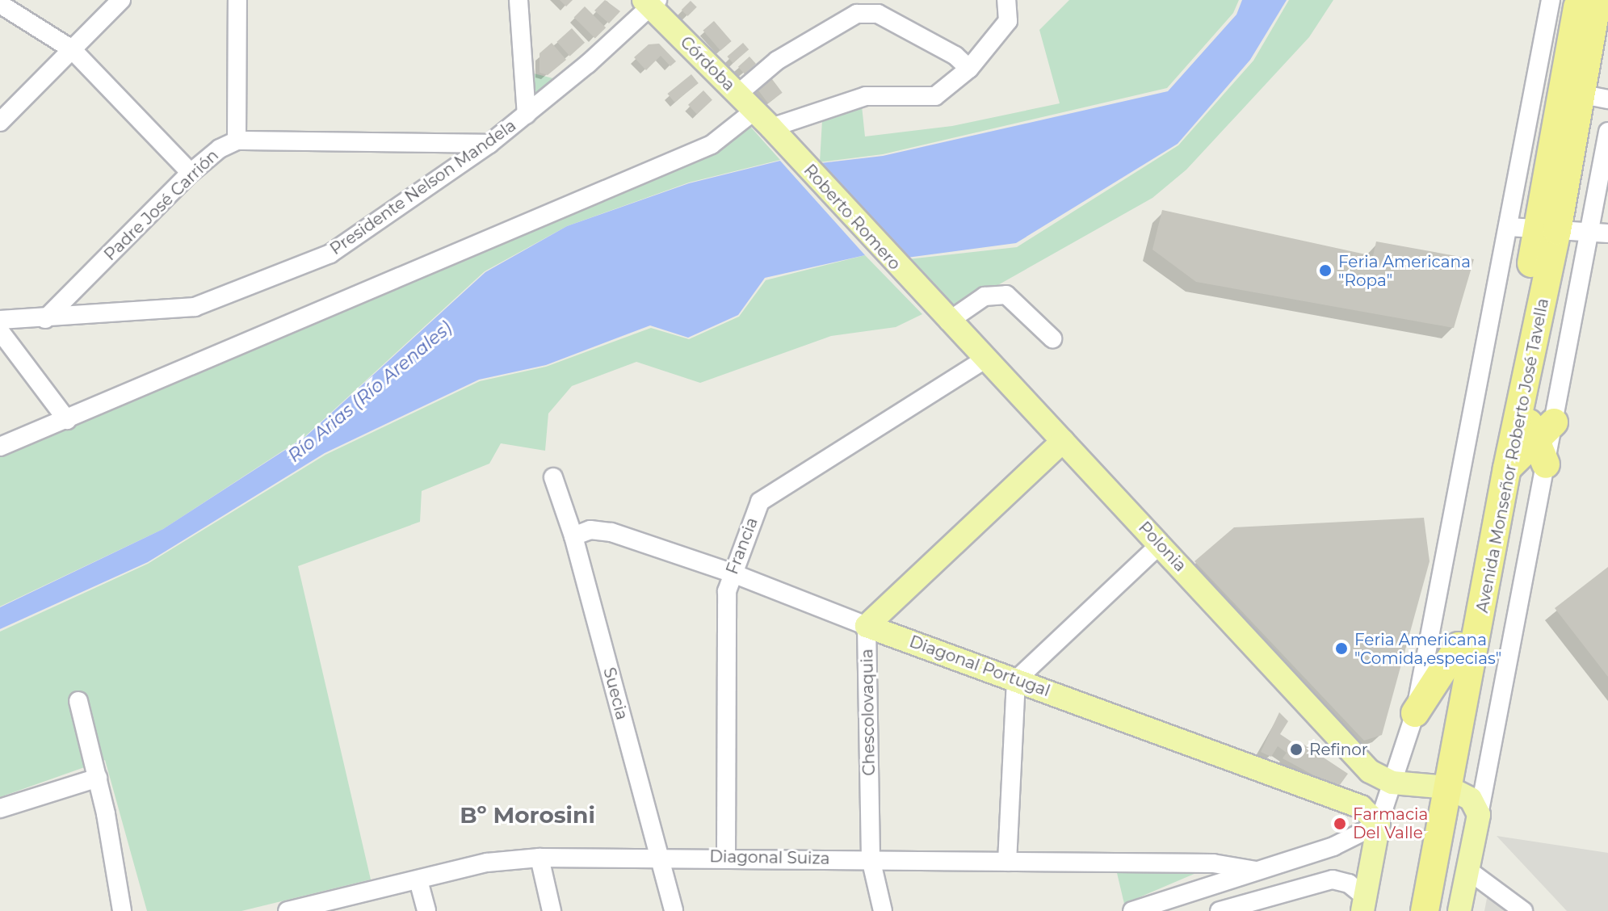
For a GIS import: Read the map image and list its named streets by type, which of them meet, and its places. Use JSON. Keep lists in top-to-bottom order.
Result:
{
  "streets": {
    "highway": ["Avenida Monseñor Roberto José Tavella"],
    "main road": [
      "Córdoba",
      "Roberto Romero",
      "Polonia",
      "Diagonal Portugal",
      "Chescolovaquia"
    ],
    "street": [
      "Presidente Nelson Mandela",
      "Padre José Carrión",
      "Francia",
      "Suecia",
      "Diagonal Suiza"
    ]
  },
  "crossings": [
    ["Córdoba", "Presidente Nelson Mandela"],
    ["Córdoba", "Roberto Romero"],
    ["Presidente Nelson Mandela", "Padre José Carrión"],
    ["Roberto Romero", "Polonia"],
    ["Francia", "Polonia"],
    ["Francia", "Diagonal Portugal"],
    ["Francia", "Diagonal Suiza"],
    ["Polonia", "Chescolovaquia"],
    ["Diagonal Portugal", "Suecia"],
    ["Diagonal Portugal", "Chescolovaquia"],
    ["Suecia", "Diagonal Suiza"],
    ["Chescolovaquia", "Diagonal Suiza"]
  ],
  "districts": ["Bº Morosini"],
  "water": ["Río Arias (Río Arenales)"],
  "places": [
    "Feria Americana \"Ropa\"",
    "Feria Americana \"Comida,especias\"",
    "Refinor",
    "Farmacia Del Valle"
  ]
}
